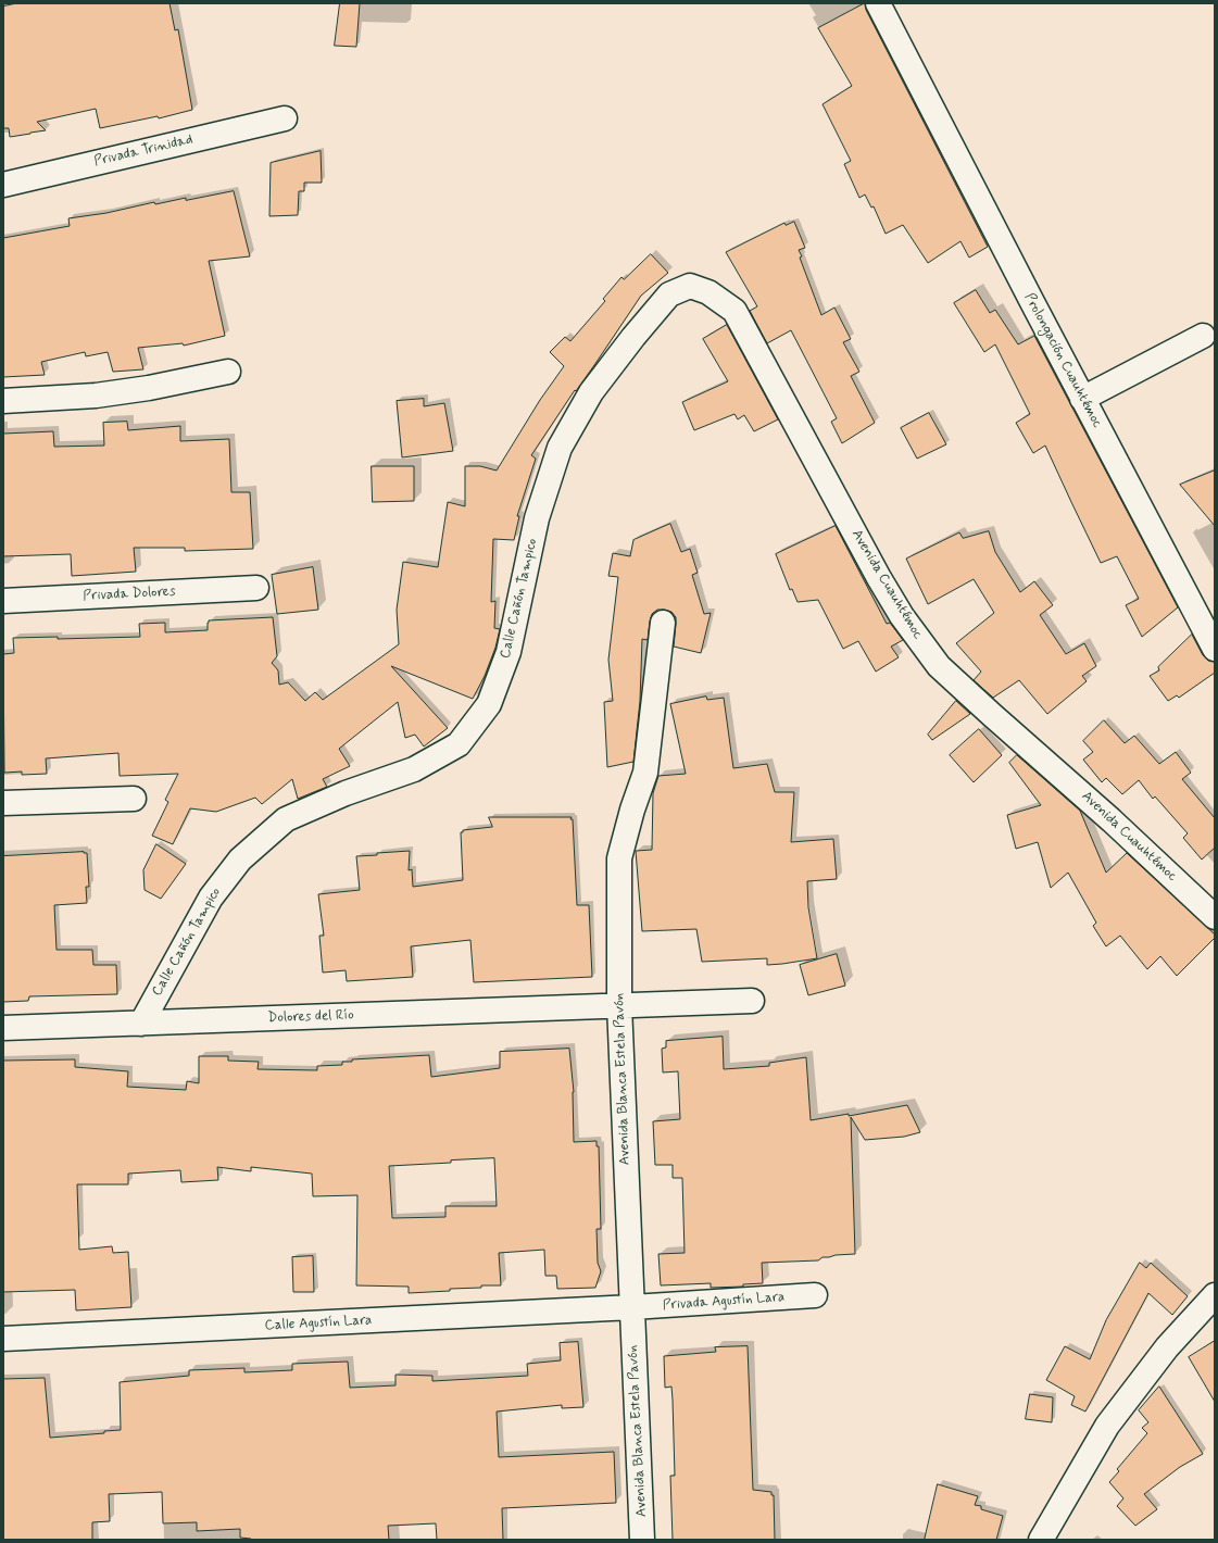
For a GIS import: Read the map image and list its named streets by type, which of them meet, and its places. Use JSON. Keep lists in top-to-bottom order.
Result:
{
  "streets": {
    "street": [
      "Privada Trinidad",
      "Prolongación Cuauhtémoc",
      "Avenida Cuauhtémoc",
      "Privada Dolores",
      "Calle Cañón Tampico",
      "Dolores del Río",
      "Avenida Blanca Estela Pavón",
      "Privada Agustín Lara",
      "Calle Agustín Lara"
    ]
  },
  "crossings": [
    ["Avenida Cuauhtémoc", "Calle Cañón Tampico"],
    ["Calle Cañón Tampico", "Dolores del Río"],
    ["Dolores del Río", "Avenida Blanca Estela Pavón"],
    ["Avenida Blanca Estela Pavón", "Privada Agustín Lara"],
    ["Avenida Blanca Estela Pavón", "Calle Agustín Lara"],
    ["Privada Agustín Lara", "Calle Agustín Lara"]
  ]
}
